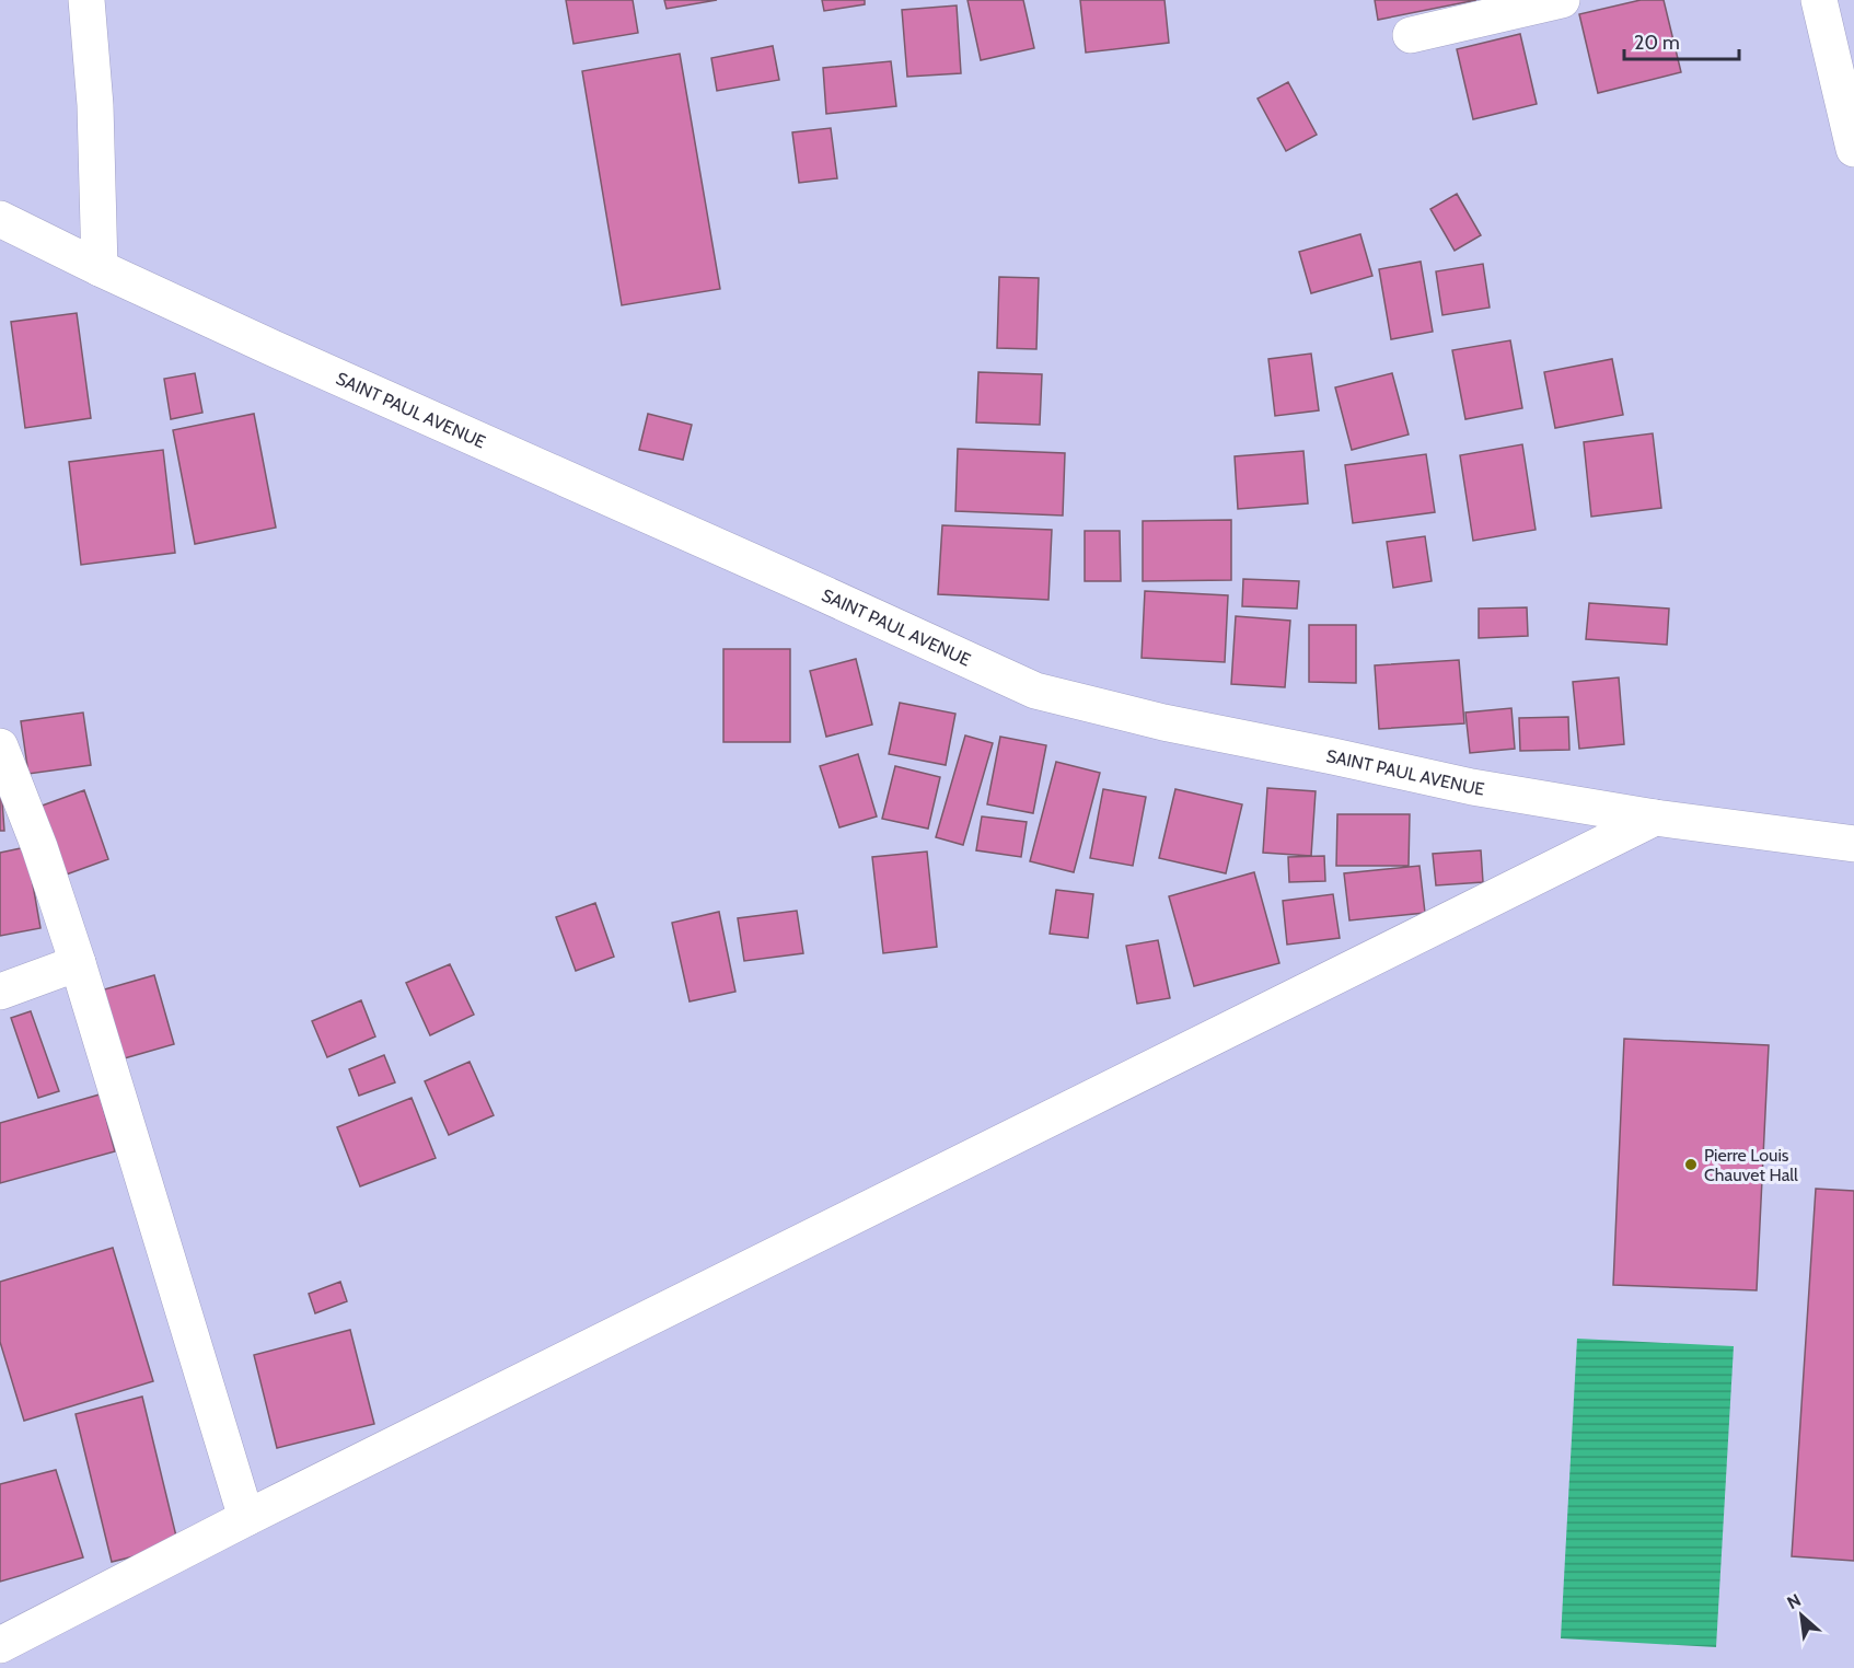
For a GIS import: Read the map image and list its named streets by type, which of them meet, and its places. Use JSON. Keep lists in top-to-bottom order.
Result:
{
  "streets": {
    "street": ["SAINT PAUL AVENUE"]
  },
  "places": ["Pierre Louis Chauvet Hall"],
  "scale_bar": "20 m",
  "north": "top left"
}
